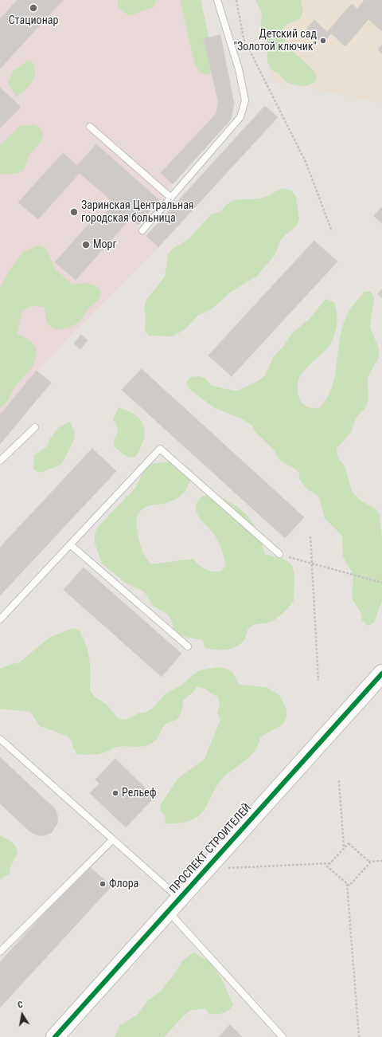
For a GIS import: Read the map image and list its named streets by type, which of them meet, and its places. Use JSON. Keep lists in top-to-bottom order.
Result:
{
  "streets": {
    "street": ["ПРОСПЕКТ СТРОИТЕЛЕЙ"]
  },
  "places": [
    "Стационар",
    "Детский сад \"Золотой ключик\"",
    "Заринская Центральная городская больница",
    "Морг",
    "Рельеф",
    "Флора"
  ],
  "north": "top"
}
